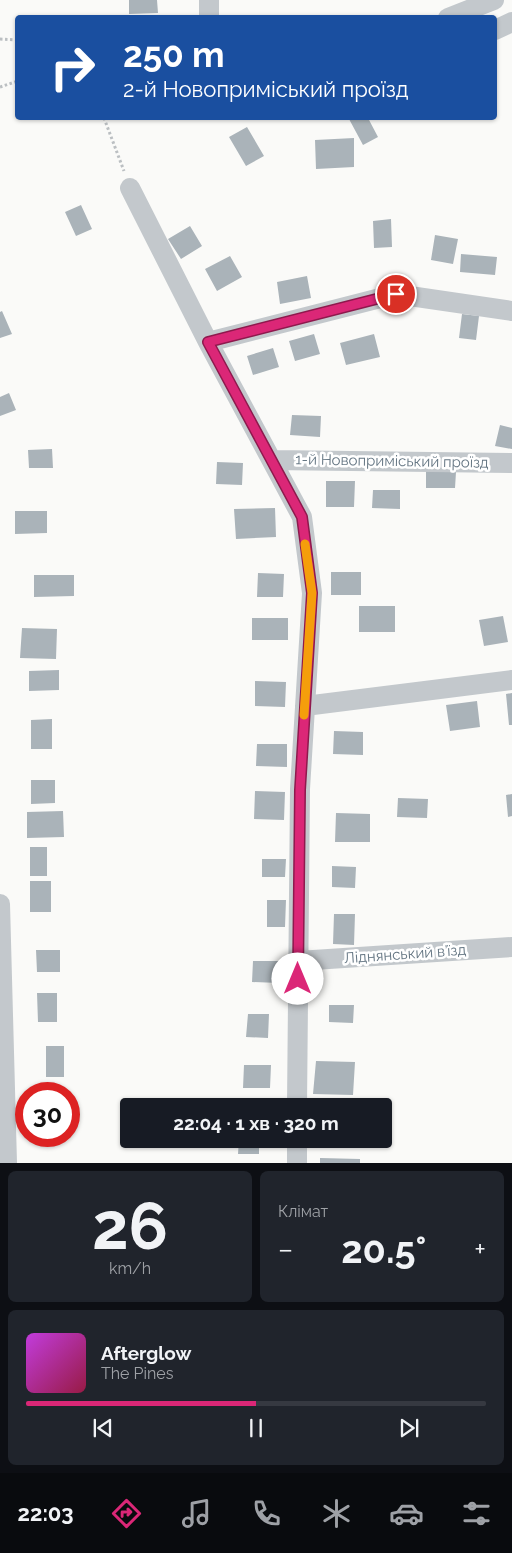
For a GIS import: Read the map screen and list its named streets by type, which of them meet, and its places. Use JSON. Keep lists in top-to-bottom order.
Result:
{
  "streets": {
    "street": ["1-й Новоприміський проїзд", "Ліднянський в’їзд"]
  },
  "page": {
    "turn": ["250 m", "2-й Новоприміський проїзд"],
    "limit": "30",
    "trip": "22:04 · 1 хв · 320 m",
    "tile": [
      ["26", "km/h"],
      "Клімат"
    ],
    "heat": ["−", "20.5°", "+"],
    "song": ["Afterglow", "The Pines"],
    "tabs": "22:03"
  }
}
